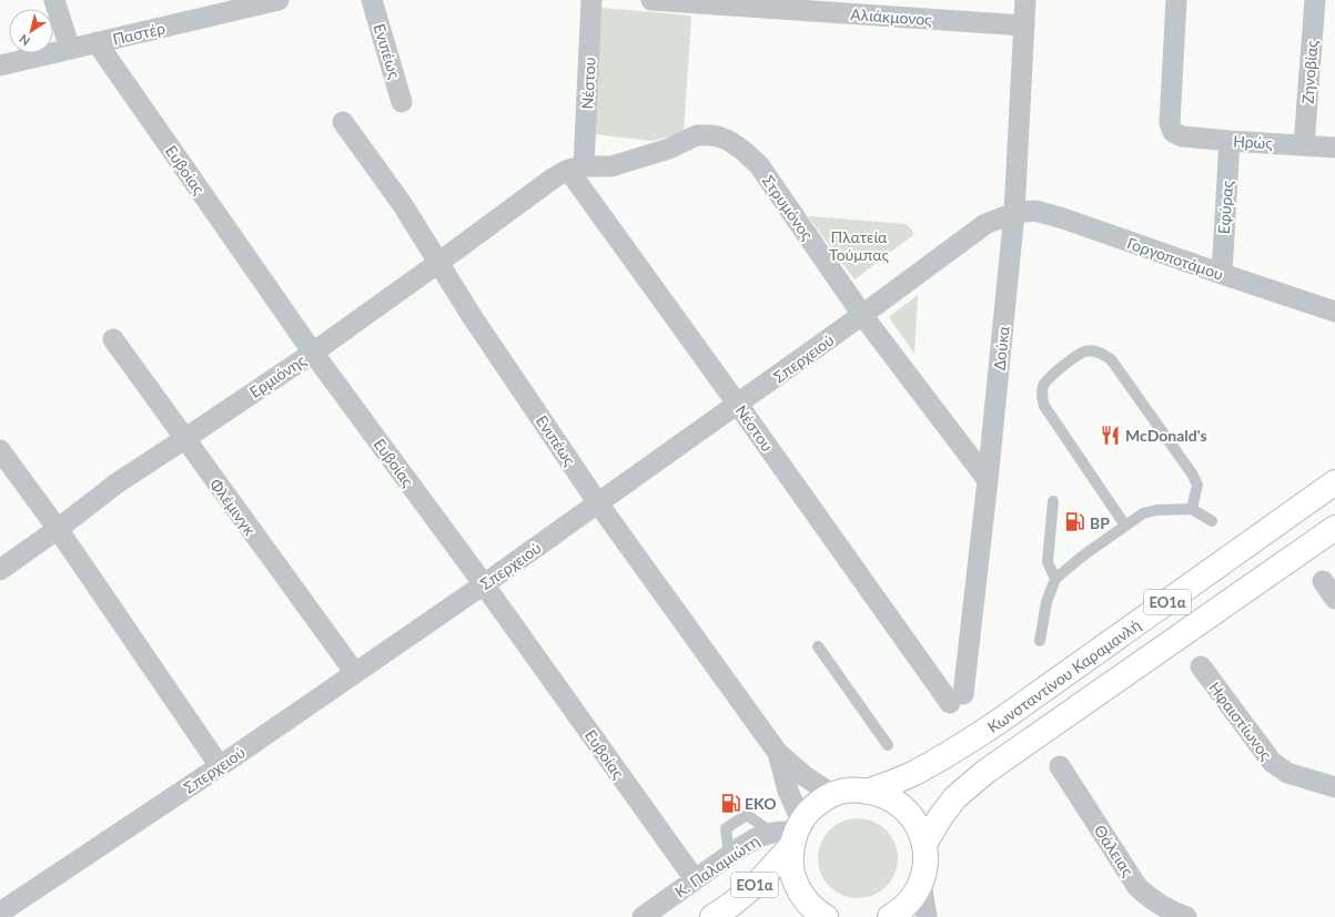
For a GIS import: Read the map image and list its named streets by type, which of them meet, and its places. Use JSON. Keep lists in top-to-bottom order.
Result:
{
  "streets": {
    "main road": ["ΕΟ1α", "Κωνσταντίνου Καραμανλή"],
    "street": [
      "Αλιάκμονος",
      "Παστέρ",
      "Ενιπέως",
      "Ζηνοβίας",
      "Νέστου",
      "Ηρώς",
      "Ευβοίας",
      "Στρυμόνος",
      "Εφύρας",
      "Γοργοποτάμου",
      "Δούκα",
      "Σπερχειού",
      "Ερμιόνης",
      "Φλέμινγκ",
      "Ηφαιστίωνος",
      "Θάλειας",
      "Κ. Παλαμιώτη"
    ]
  },
  "crossings": [
    ["Αλιάκμονος", "Δούκα"],
    ["Παστέρ", "Ευβοίας"],
    ["Ενιπέως", "Σπερχειού"],
    ["Ενιπέως", "Ερμιόνης"],
    ["Ενιπέως", "ΕΟ1α"],
    ["Ενιπέως", "Κωνσταντίνου Καραμανλή"],
    ["Ενιπέως", "Κ. Παλαμιώτη"],
    ["Ζηνοβίας", "Ηρώς"],
    ["Νέστου", "Στρυμόνος"],
    ["Νέστου", "Δούκα"],
    ["Νέστου", "Σπερχειού"],
    ["Νέστου", "Ερμιόνης"],
    ["Ηρώς", "Εφύρας"],
    ["Ευβοίας", "Σπερχειού"],
    ["Ευβοίας", "Ερμιόνης"],
    ["Ευβοίας", "Κ. Παλαμιώτη"],
    ["Στρυμόνος", "Δούκα"],
    ["Στρυμόνος", "Σπερχειού"],
    ["Στρυμόνος", "Ερμιόνης"],
    ["Εφύρας", "Γοργοποτάμου"],
    ["Γοργοποτάμου", "Δούκα"],
    ["Γοργοποτάμου", "Σπερχειού"],
    ["Δούκα", "Σπερχειού"],
    ["Σπερχειού", "Φλέμινγκ"],
    ["Ερμιόνης", "Φλέμινγκ"],
    ["ΕΟ1α", "Κωνσταντίνου Καραμανλή"],
    ["ΕΟ1α", "Κ. Παλαμιώτη"],
    ["Κωνσταντίνου Καραμανλή", "Κ. Παλαμιώτη"]
  ],
  "parks": ["Πλατεία Τούμπας"],
  "places": {
    "restaurant": ["McDonald's"],
    "fuel station": ["BP", "EKO"]
  },
  "north": "bottom left"
}
